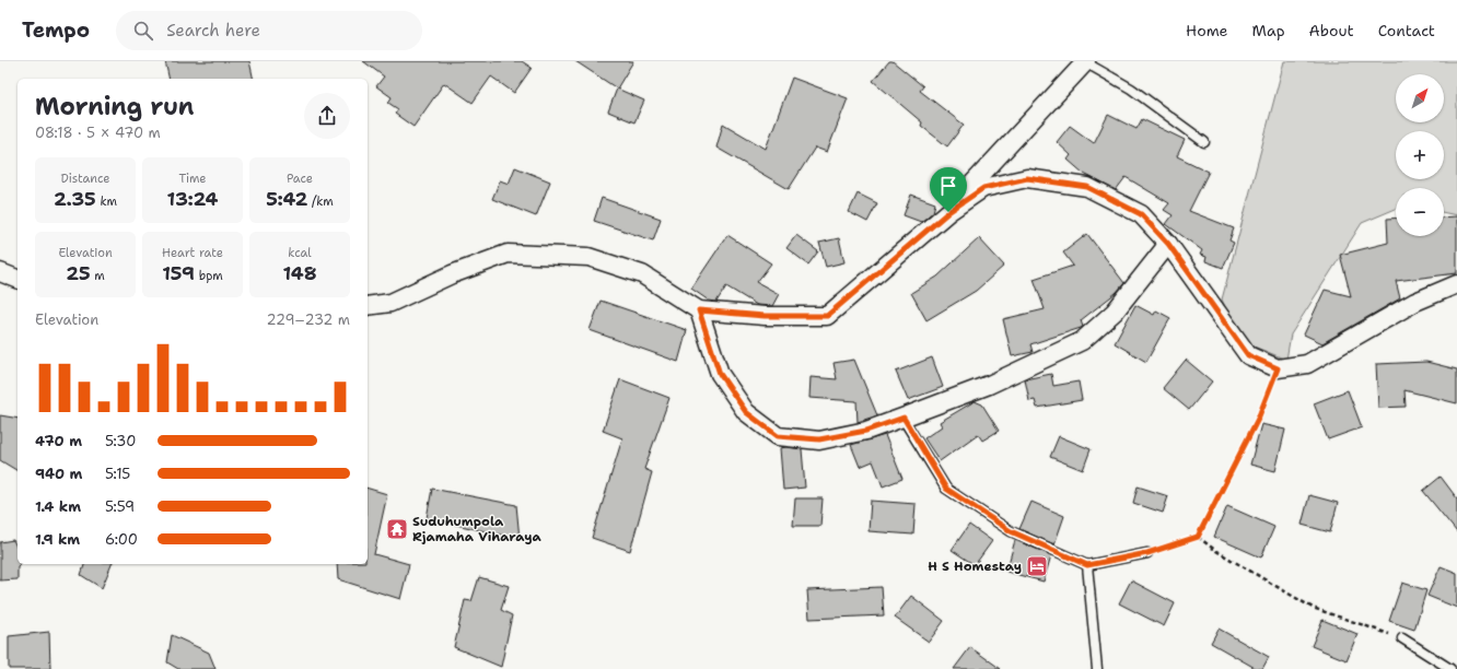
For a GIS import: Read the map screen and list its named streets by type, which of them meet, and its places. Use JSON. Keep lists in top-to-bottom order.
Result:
{
  "places": {
    "temple": ["Suduhumpola Rjamaha Viharaya"],
    "hotel": ["H S Homestay"]
  },
  "north": "top right",
  "page": {
    "header": "Tempo",
    "search": "Search here",
    "nav": [
      "Home",
      "Map",
      "About",
      "Contact"
    ],
    "map_buttons": ["+", "−"],
    "heading": ["Morning run", "08:18 · 5 × 470 m"],
    "stats": [
      ["Distance", "2.35 km"],
      ["Time", "13:24"],
      ["Pace", "5:42 /km"],
      ["Elevation", "25 m"],
      ["Heart rate", "159 bpm"],
      ["kcal", "148"]
    ],
    "chart": ["Elevation", "229–232 m"],
    "list": [
      {
        "name": "470 m",
        "note": "5:30"
      },
      {
        "name": "940 m",
        "note": "5:15"
      },
      {
        "name": "1.4 km",
        "note": "5:59"
      },
      {
        "name": "1.9 km",
        "note": "6:00"
      }
    ]
  }
}
